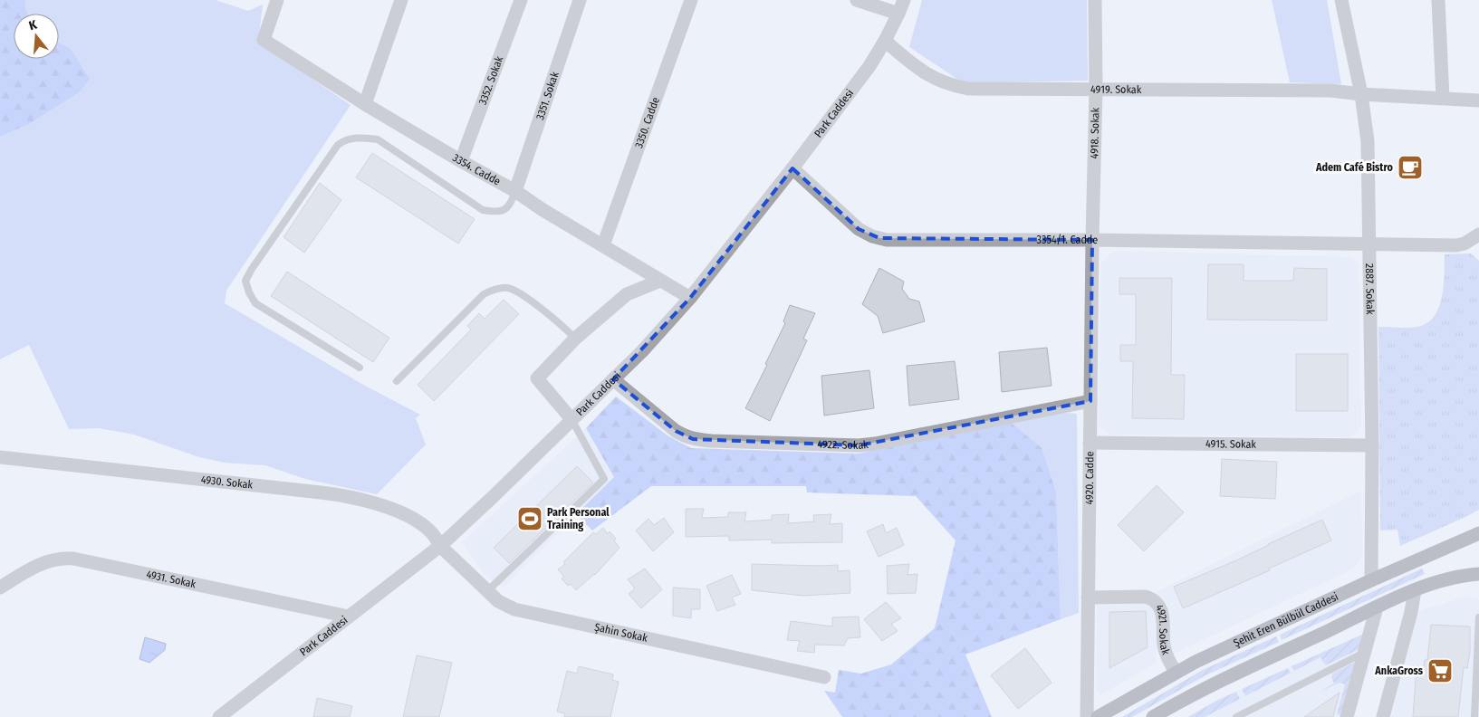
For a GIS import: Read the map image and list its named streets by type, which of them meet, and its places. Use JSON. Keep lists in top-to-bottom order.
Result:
{
  "streets": {
    "main road": ["Şehit Eren Bülbül Caddesi"],
    "street": [
      "3352. Sokak",
      "4919. Sokak",
      "3351. Sokak",
      "Park Caddesi",
      "3350. Cadde",
      "4918. Sokak",
      "3354. Cadde",
      "3354/1. Cadde",
      "2887. Sokak",
      "4915. Sokak",
      "4922. Sokak",
      "4920. Cadde",
      "4930. Sokak",
      "4931. Sokak",
      "4921. Sokak",
      "Şahin Sokak"
    ]
  },
  "crossings": [
    ["3352. Sokak", "3354. Cadde"],
    ["4919. Sokak", "Park Caddesi"],
    ["4919. Sokak", "4918. Sokak"],
    ["4919. Sokak", "2887. Sokak"],
    ["3351. Sokak", "3354. Cadde"],
    ["Park Caddesi", "3354. Cadde"],
    ["Park Caddesi", "3354/1. Cadde"],
    ["Park Caddesi", "4922. Sokak"],
    ["Park Caddesi", "4930. Sokak"],
    ["Park Caddesi", "4931. Sokak"],
    ["Park Caddesi", "Şahin Sokak"],
    ["3350. Cadde", "3354. Cadde"],
    ["4918. Sokak", "3354/1. Cadde"],
    ["4918. Sokak", "4920. Cadde"],
    ["3354/1. Cadde", "2887. Sokak"],
    ["3354/1. Cadde", "4920. Cadde"],
    ["2887. Sokak", "4915. Sokak"],
    ["2887. Sokak", "Şehit Eren Bülbül Caddesi"],
    ["4915. Sokak", "4920. Cadde"],
    ["4922. Sokak", "4920. Cadde"],
    ["4920. Cadde", "4921. Sokak"],
    ["4930. Sokak", "Şahin Sokak"],
    ["Şehit Eren Bülbül Caddesi", "4921. Sokak"]
  ],
  "places": {
    "cafe": ["Adem Café Bistro"],
    "sports": ["Park Personal Training"],
    "supermarket": ["AnkaGross"]
  },
  "north": "top"
}
